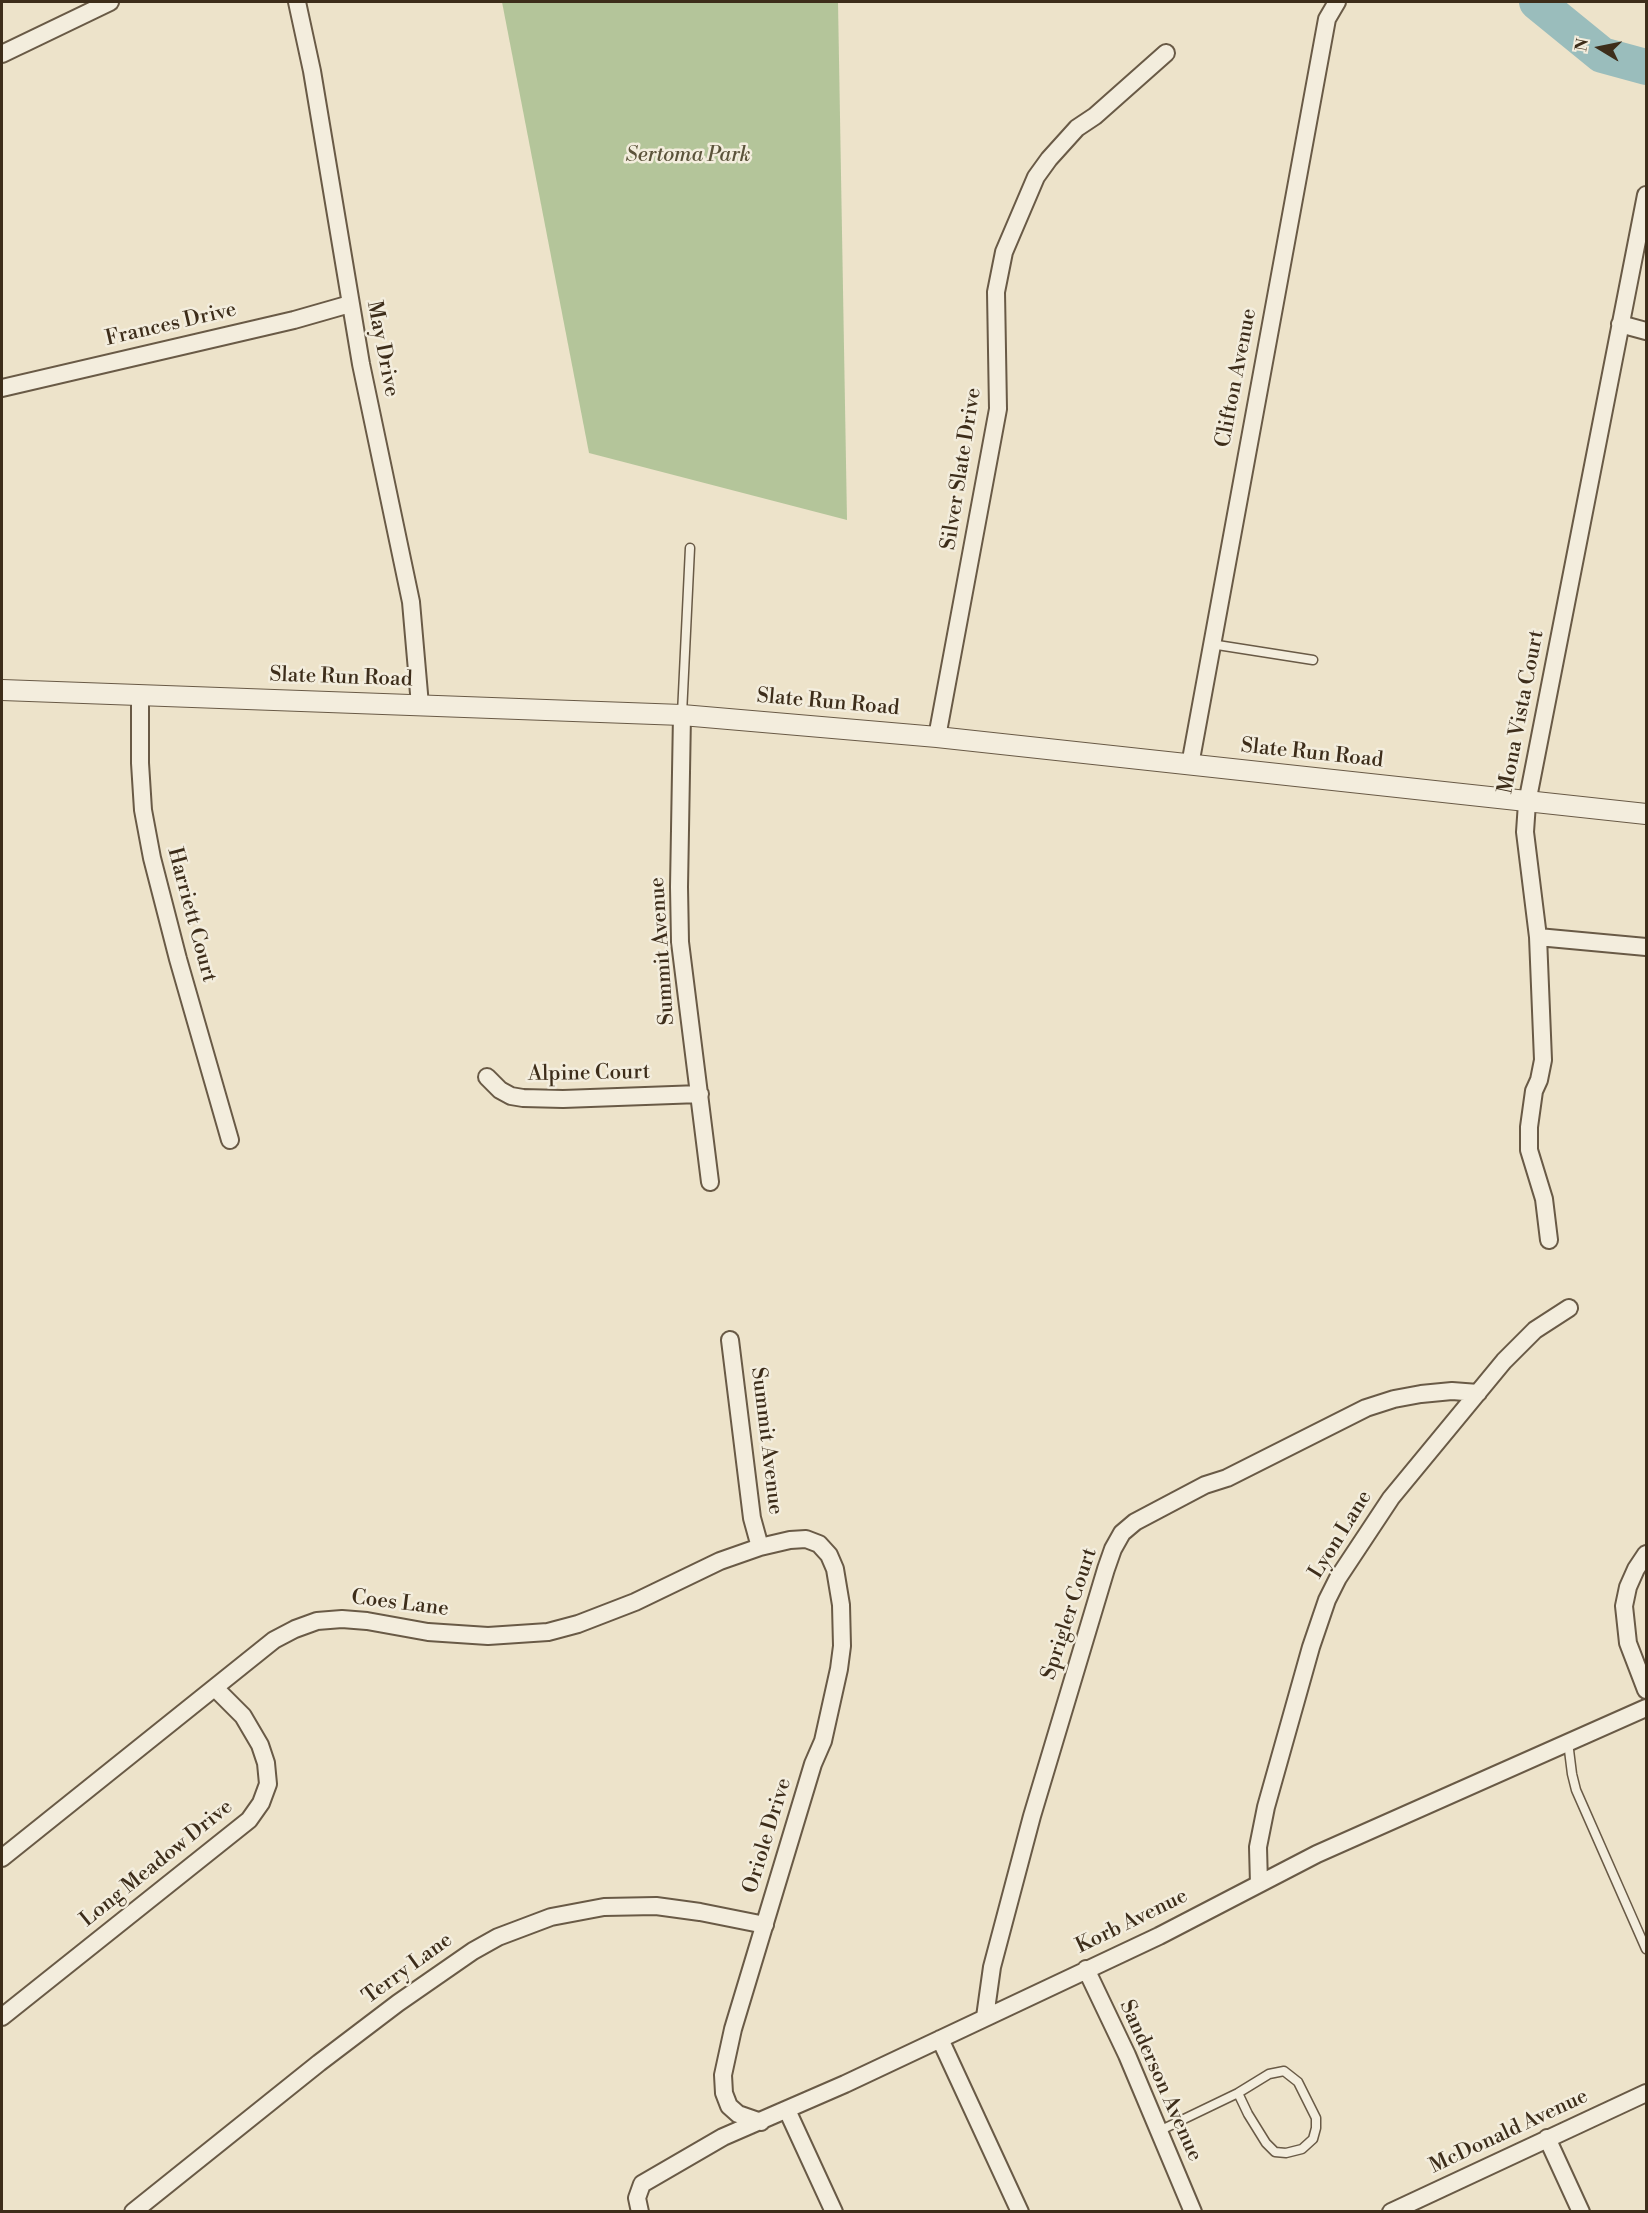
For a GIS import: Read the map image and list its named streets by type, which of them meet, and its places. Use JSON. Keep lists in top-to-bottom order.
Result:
{
  "streets": {
    "street": [
      "Frances Drive",
      "May Drive",
      "Clifton Avenue",
      "Silver Slate Drive",
      "Slate Run Road",
      "Mona Vista Court",
      "Harriett Court",
      "Summit Avenue",
      "Alpine Court",
      "Lyon Lane",
      "Coes Lane",
      "Sprigler Court",
      "Oriole Drive",
      "Long Meadow Drive",
      "Korb Avenue",
      "Terry Lane",
      "Sanderson Avenue",
      "McDonald Avenue"
    ]
  },
  "crossings": [
    ["Frances Drive", "May Drive"],
    ["May Drive", "Slate Run Road"],
    ["Clifton Avenue", "Slate Run Road"],
    ["Silver Slate Drive", "Slate Run Road"],
    ["Slate Run Road", "Mona Vista Court"],
    ["Slate Run Road", "Harriett Court"],
    ["Slate Run Road", "Summit Avenue"],
    ["Summit Avenue", "Alpine Court"],
    ["Summit Avenue", "Coes Lane"],
    ["Lyon Lane", "Sprigler Court"],
    ["Lyon Lane", "Korb Avenue"],
    ["Coes Lane", "Oriole Drive"],
    ["Coes Lane", "Long Meadow Drive"],
    ["Sprigler Court", "Korb Avenue"],
    ["Oriole Drive", "Korb Avenue"],
    ["Oriole Drive", "Terry Lane"],
    ["Korb Avenue", "Sanderson Avenue"]
  ],
  "parks": ["Sertoma Park"],
  "north": "left"
}
